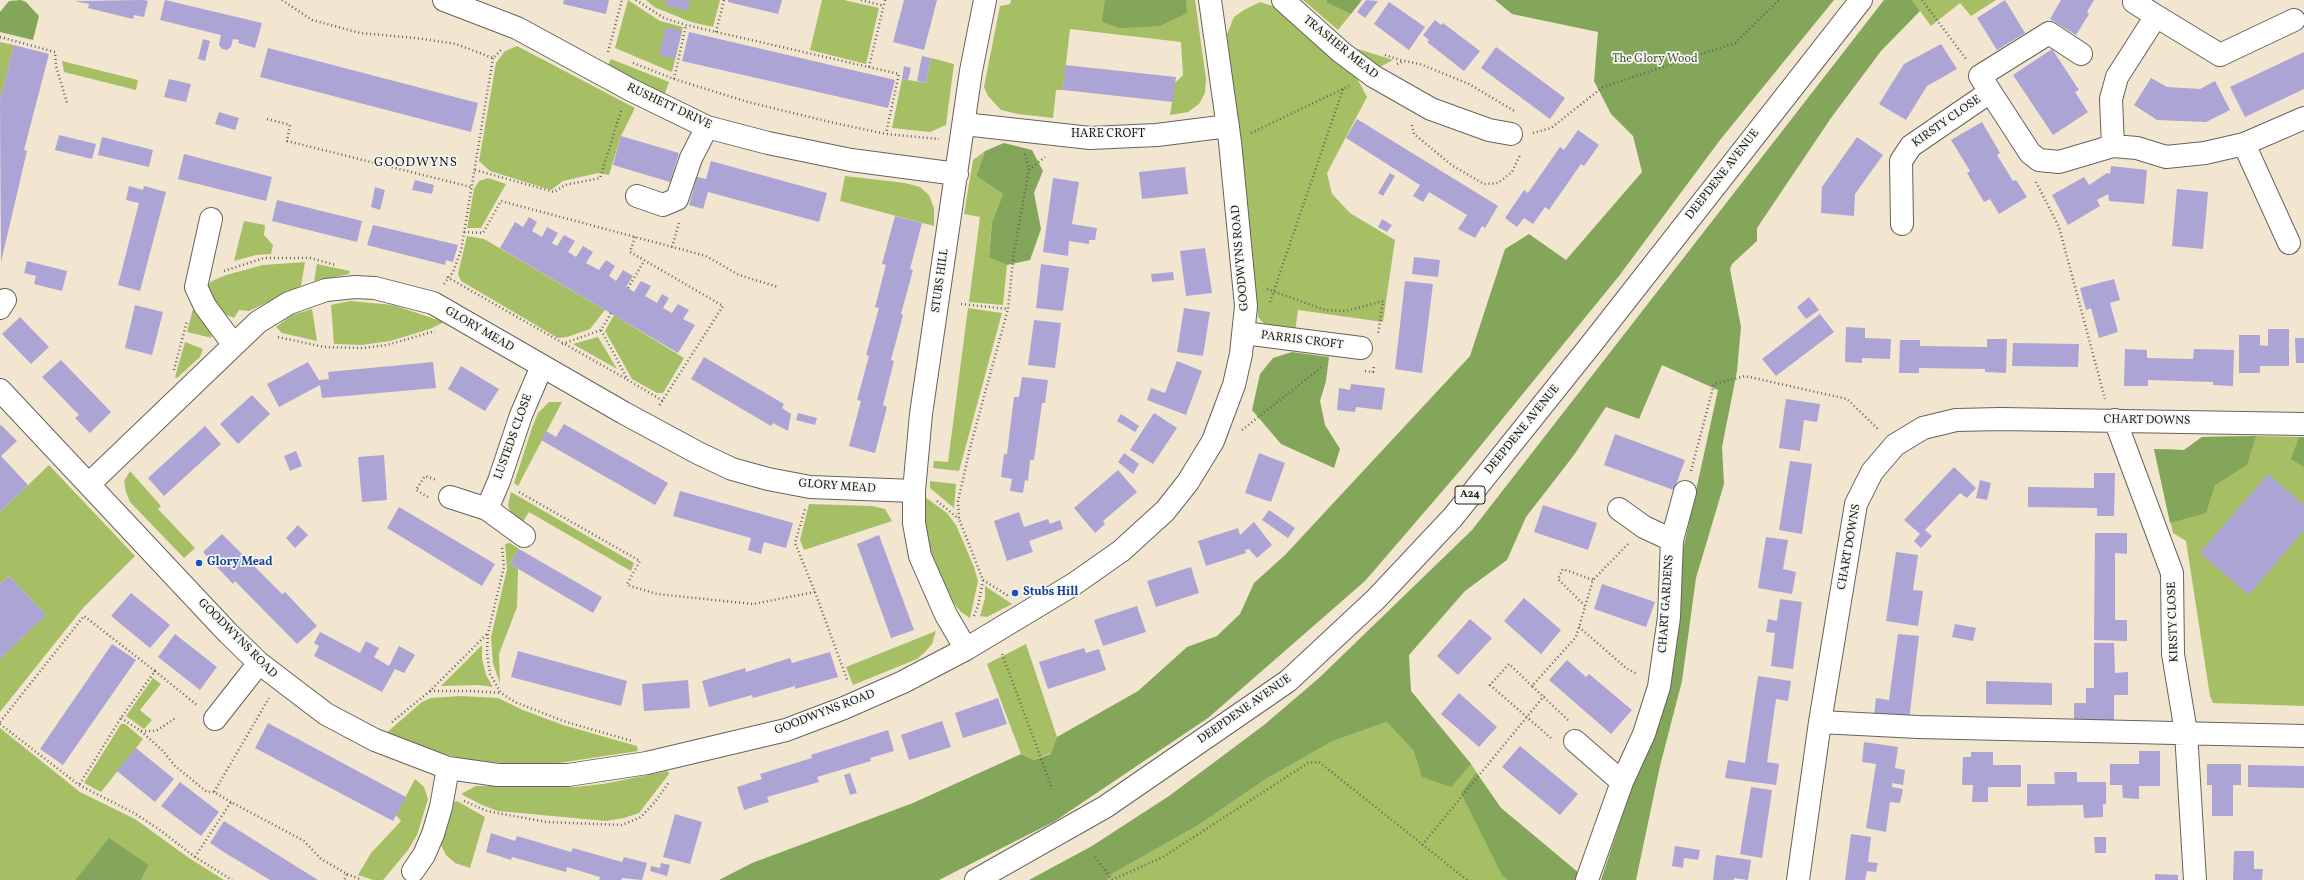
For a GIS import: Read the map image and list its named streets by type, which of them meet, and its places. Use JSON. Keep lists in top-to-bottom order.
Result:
{
  "streets": {
    "main road": [
      "TRASHER MEAD",
      "RUSHETT DRIVE",
      "KIRSTY CLOSE",
      "HARE CROFT",
      "DEEPDENE AVENUE",
      "GOODWYNS ROAD",
      "STUBS HILL",
      "GLORY MEAD",
      "PARRIS CROFT",
      "CHART DOWNS",
      "LUSTEDS CLOSE",
      "A24",
      "CHART GARDENS"
    ]
  },
  "crossings": [
    ["RUSHETT DRIVE", "STUBS HILL"],
    ["KIRSTY CLOSE", "CHART DOWNS"],
    ["HARE CROFT", "GOODWYNS ROAD"],
    ["HARE CROFT", "STUBS HILL"],
    ["GOODWYNS ROAD", "STUBS HILL"],
    ["GOODWYNS ROAD", "GLORY MEAD"],
    ["GOODWYNS ROAD", "PARRIS CROFT"],
    ["STUBS HILL", "GLORY MEAD"],
    ["GLORY MEAD", "LUSTEDS CLOSE"]
  ],
  "districts": ["GOODWYNS"],
  "parks": ["The Glory Wood"],
  "places": ["Glory Mead", "Stubs Hill"]
}
